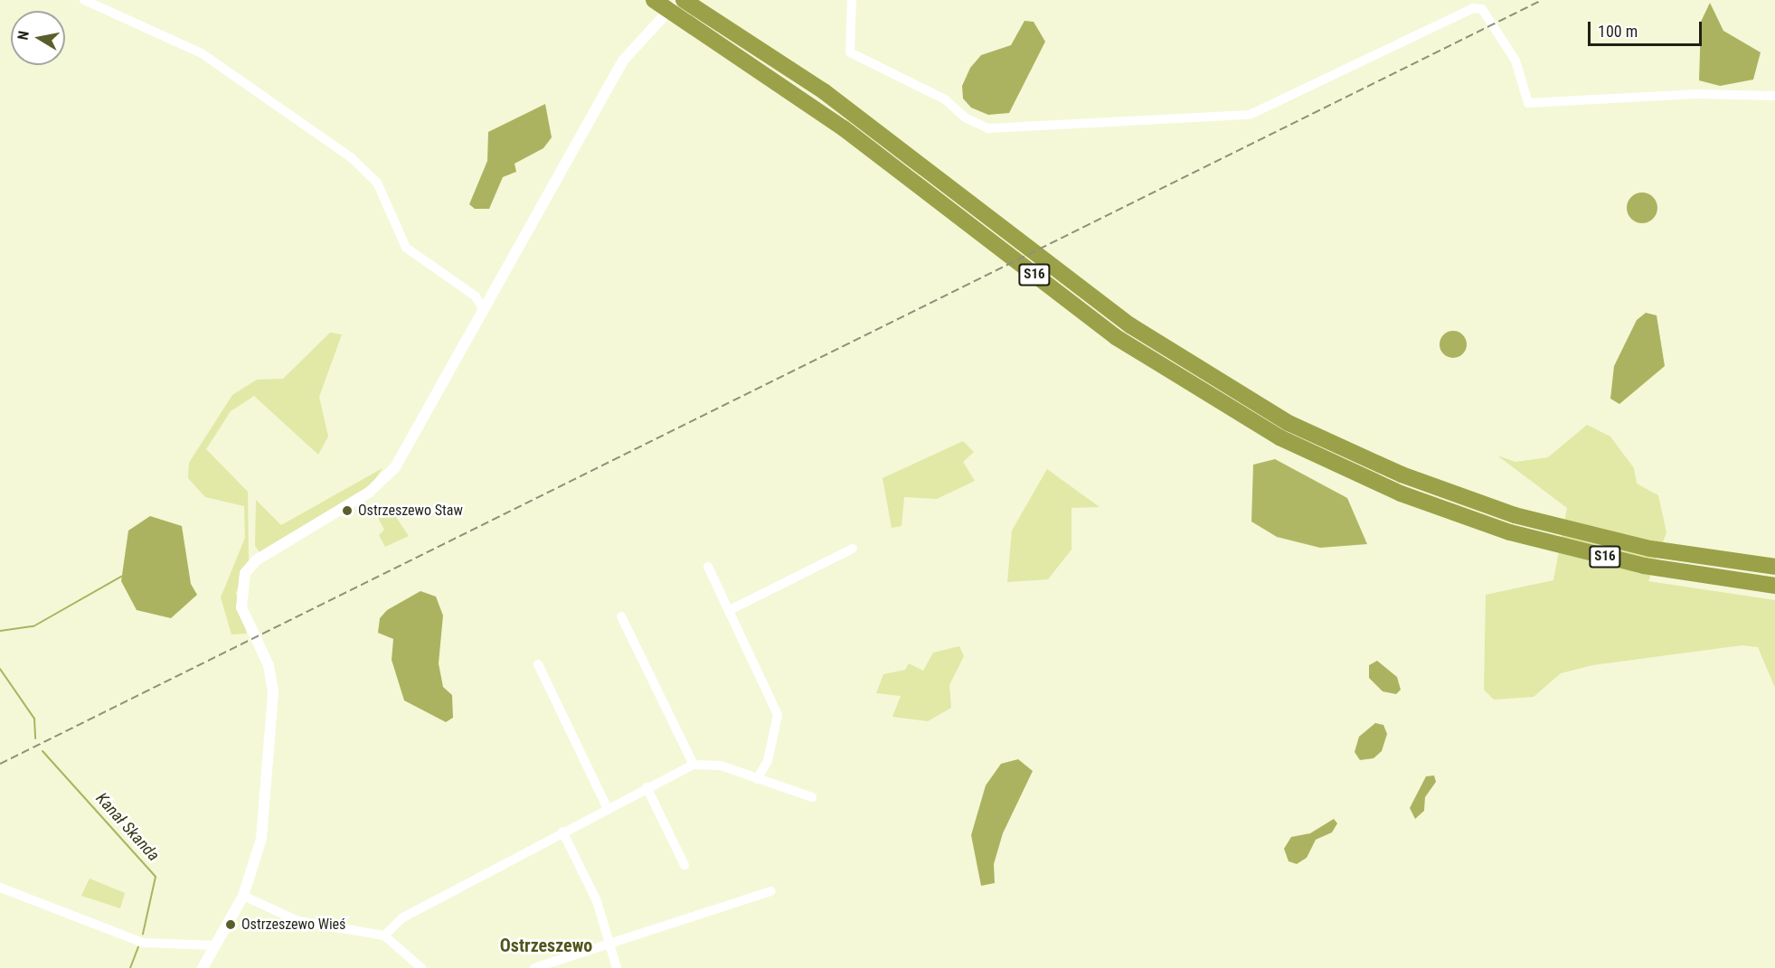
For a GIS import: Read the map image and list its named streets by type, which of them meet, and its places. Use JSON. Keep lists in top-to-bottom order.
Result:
{
  "streets": {
    "highway": ["S16"]
  },
  "districts": ["Ostrzeszewo"],
  "water": ["Kanał Skanda"],
  "places": ["Ostrzeszewo Staw", "Ostrzeszewo Wieś"],
  "scale_bar": "100 m",
  "north": "left"
}
